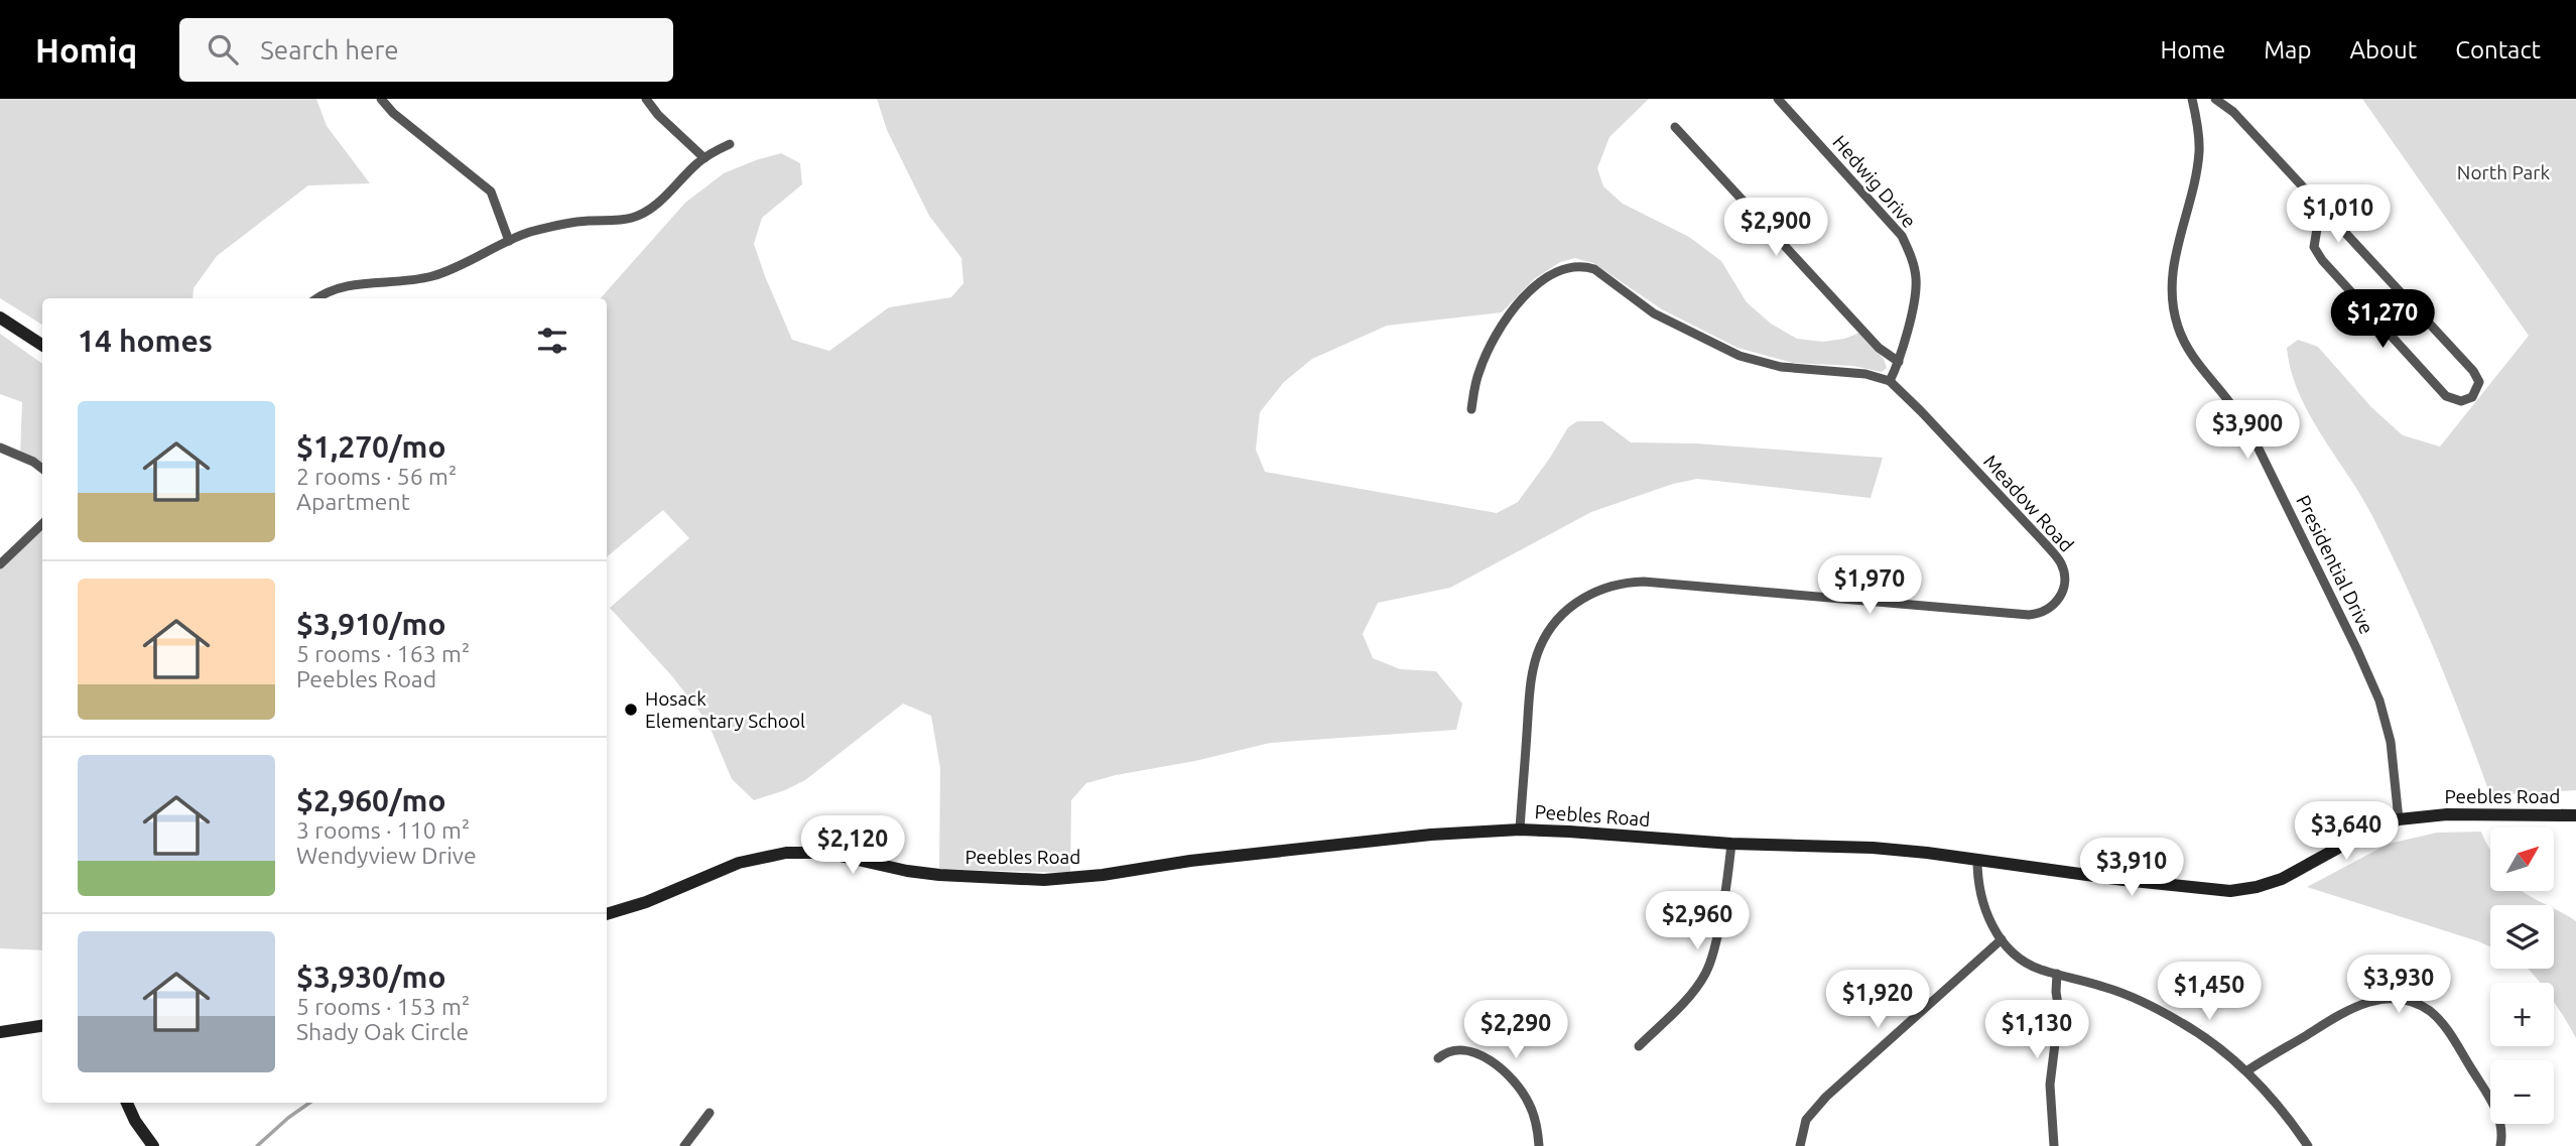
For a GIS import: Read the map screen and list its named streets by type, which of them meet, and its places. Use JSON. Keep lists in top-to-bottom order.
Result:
{
  "streets": {
    "street": [
      "Hedwig Drive",
      "Meadow Road",
      "Presidential Drive",
      "Peebles Road"
    ]
  },
  "crossings": [
    ["Hedwig Drive", "Meadow Road"],
    ["Meadow Road", "Peebles Road"],
    ["Presidential Drive", "Peebles Road"]
  ],
  "parks": ["North Park"],
  "places": ["Hosack Elementary School"],
  "north": "top right",
  "page": {
    "header": "Homiq",
    "search": "Search here",
    "nav": [
      "Home",
      "Map",
      "About",
      "Contact"
    ],
    "price": [
      "$1,010",
      "$2,900",
      "$1,270",
      "$3,900",
      "$1,970",
      "$3,640",
      "$2,120",
      "$3,910",
      "$2,960",
      "$3,930",
      "$1,450",
      "$1,920",
      "$2,290",
      "$1,130"
    ],
    "heading": "14 homes",
    "list": [
      {
        "name": "$1,270/mo",
        "note": "2 rooms · 56 m² · Apartment"
      },
      {
        "name": "$3,910/mo",
        "note": "5 rooms · 163 m² · Peebles Road"
      },
      {
        "name": "$2,960/mo",
        "note": "3 rooms · 110 m² · Wendyview Drive"
      },
      {
        "name": "$3,930/mo",
        "note": "5 rooms · 153 m² · Shady Oak Circle"
      }
    ],
    "map_buttons": ["+", "−"]
  }
}
